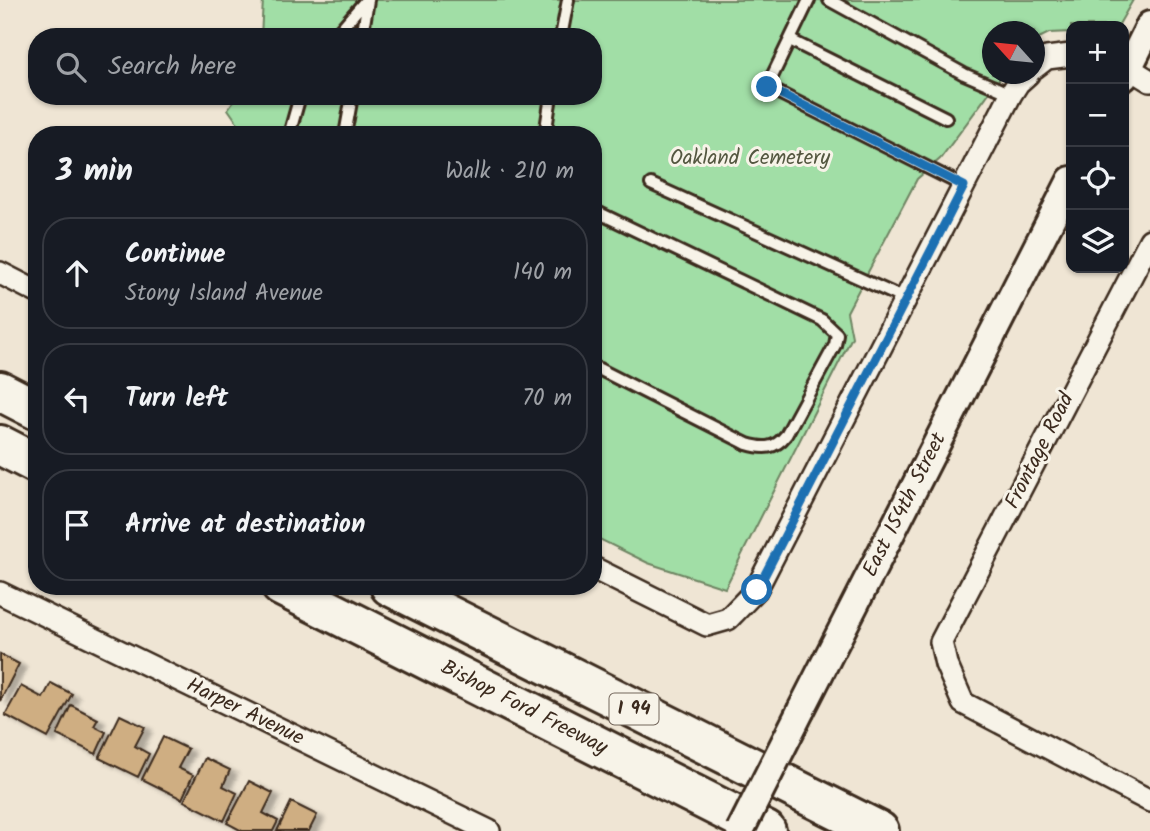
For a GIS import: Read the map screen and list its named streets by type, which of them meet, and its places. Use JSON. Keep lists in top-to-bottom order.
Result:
{
  "streets": {
    "highway": ["Bishop Ford Freeway", "I 94"],
    "street": ["Frontage Road", "East 154th Street", "Harper Avenue"]
  },
  "parks": ["Oakland Cemetery"],
  "north": "top left",
  "page": {
    "map_buttons": ["+", "−"],
    "search": "Search here",
    "heading": ["3 min", "Walk · 210 m"],
    "list": [
      ["Continue", "Stony Island Avenue", "140 m"],
      ["Turn left", "70 m"],
      "Arrive at destination"
    ]
  }
}
